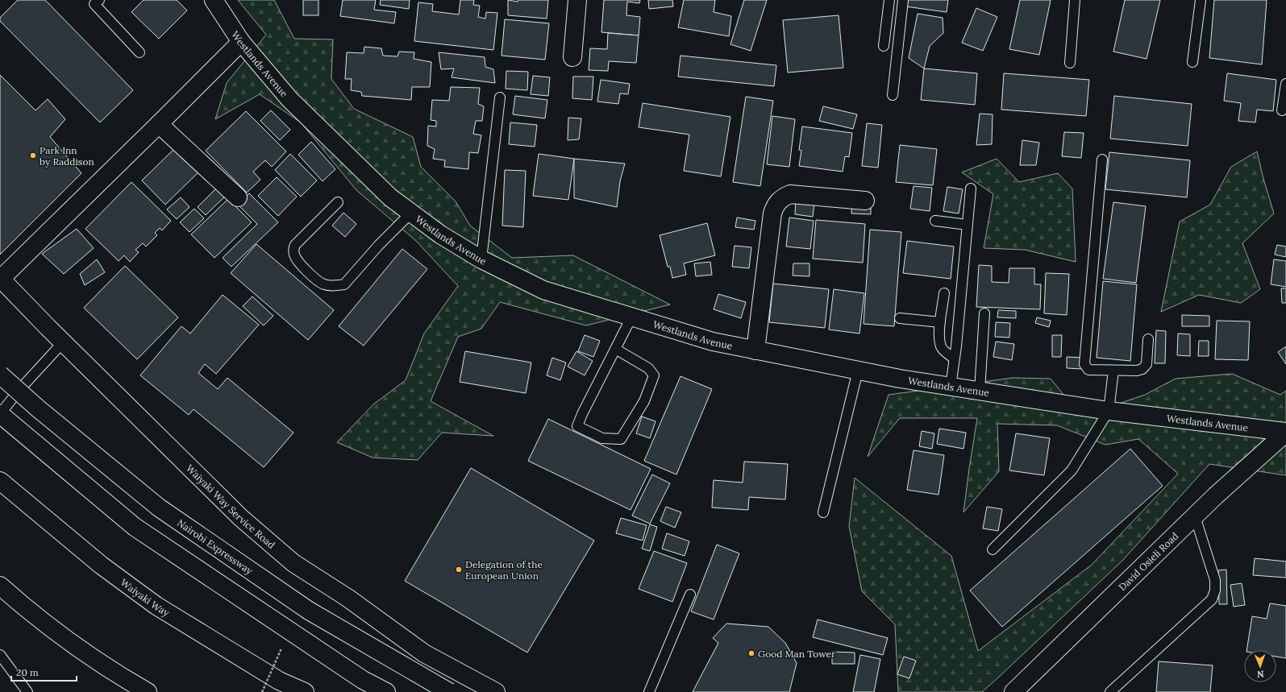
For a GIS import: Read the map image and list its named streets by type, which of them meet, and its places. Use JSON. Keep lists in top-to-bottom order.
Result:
{
  "streets": {
    "main road": [
      "Westlands Avenue",
      "Waiyaki Way Service Road",
      "Nairobi Expressway",
      "David Osieli Road",
      "Waiyaki Way"
    ]
  },
  "crossings": [
    ["Westlands Avenue", "David Osieli Road"]
  ],
  "places": ["Park Inn by Raddison", "Delegation of the European Union", "Good Man Tower"],
  "scale_bar": "20 m",
  "north": "bottom"
}
